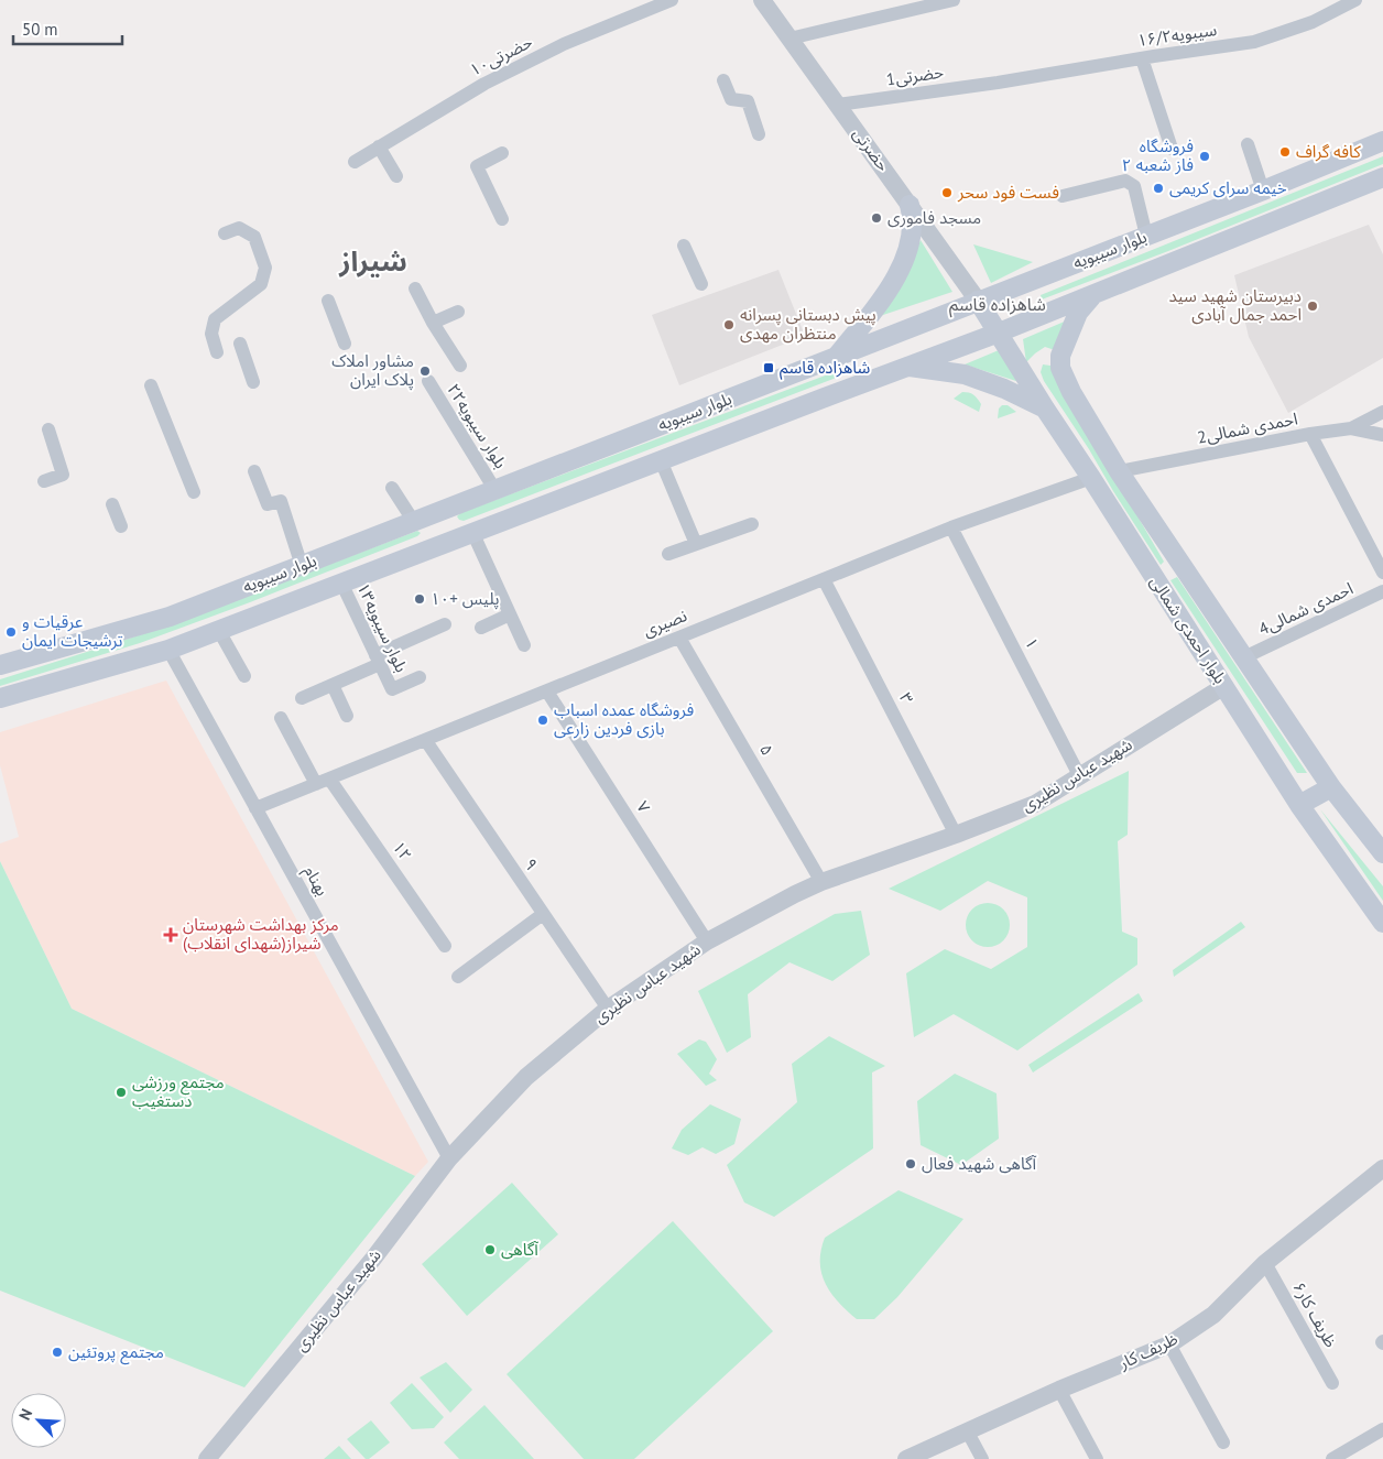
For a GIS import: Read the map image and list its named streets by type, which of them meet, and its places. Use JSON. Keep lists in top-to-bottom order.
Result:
{
  "streets": {
    "main road": ["بلوار سیبویه", "بلوار احمدی شمالی"],
    "street": [
      "سیبویه۱۶/۲",
      "حضرتی۱۰",
      "1حضرتی",
      "حضرتی",
      "بلوار سیبویه۲۲",
      "2احمدی شمالی",
      "4احمدی شمالی",
      "نصیری",
      "بلوار سیبویه۱۳",
      "۱",
      "۳",
      "۵",
      "شهید عباس نظیری",
      "۷",
      "۱۲",
      "۹",
      "بهنام",
      "ظریف کار۶",
      "ظریف کار"
    ]
  },
  "crossings": [
    ["سیبویه۱۶/۲", "1حضرتی"],
    ["1حضرتی", "حضرتی"],
    ["حضرتی", "بلوار سیبویه"],
    ["حضرتی", "بلوار احمدی شمالی"],
    ["بلوار سیبویه", "بلوار سیبویه۲۲"],
    ["بلوار سیبویه", "بلوار سیبویه۱۳"],
    ["بلوار سیبویه", "بلوار احمدی شمالی"],
    ["بلوار سیبویه", "بهنام"],
    ["2احمدی شمالی", "بلوار احمدی شمالی"],
    ["4احمدی شمالی", "بلوار احمدی شمالی"],
    ["نصیری", "بلوار احمدی شمالی"],
    ["نصیری", "۱"],
    ["نصیری", "۳"],
    ["نصیری", "۵"],
    ["نصیری", "۷"],
    ["نصیری", "۱۲"],
    ["نصیری", "۹"],
    ["نصیری", "بهنام"],
    ["بلوار احمدی شمالی", "شهید عباس نظیری"],
    ["۱", "شهید عباس نظیری"],
    ["۳", "شهید عباس نظیری"],
    ["۵", "شهید عباس نظیری"],
    ["شهید عباس نظیری", "۷"],
    ["شهید عباس نظیری", "۹"],
    ["شهید عباس نظیری", "بهنام"],
    ["ظریف کار۶", "ظریف کار"]
  ],
  "districts": ["شیراز", "شاهزاده قاسم"],
  "places": {
    "other": [
      "کافه گراف",
      "فروشگاه فاز شعبه ۲",
      "خیمه سرای کریمی",
      "فست فود سحر",
      "مسجد فاموری",
      "دبیرستان شهید سید احمد جمال آبادی",
      "پیش دبستانی پسرانه منتظران مهدی",
      "مشاور املاک پلاک ایران",
      "پلیس +۱۰",
      "عرقیات و ترشیجات ایمان",
      "فروشگاه عمده اسباب بازی فردین زارعی",
      "مجتمع ورزشی دستغیب",
      "آگاهی شهید فعال",
      "آگاهی",
      "مجتمع پروتئین"
    ],
    "transit": ["شاهزاده قاسم"],
    "health": ["مرکز بهداشت شهرستان شیراز(شهدای انقلاب)"]
  },
  "scale_bar": "50 m",
  "north": "top left"
}
